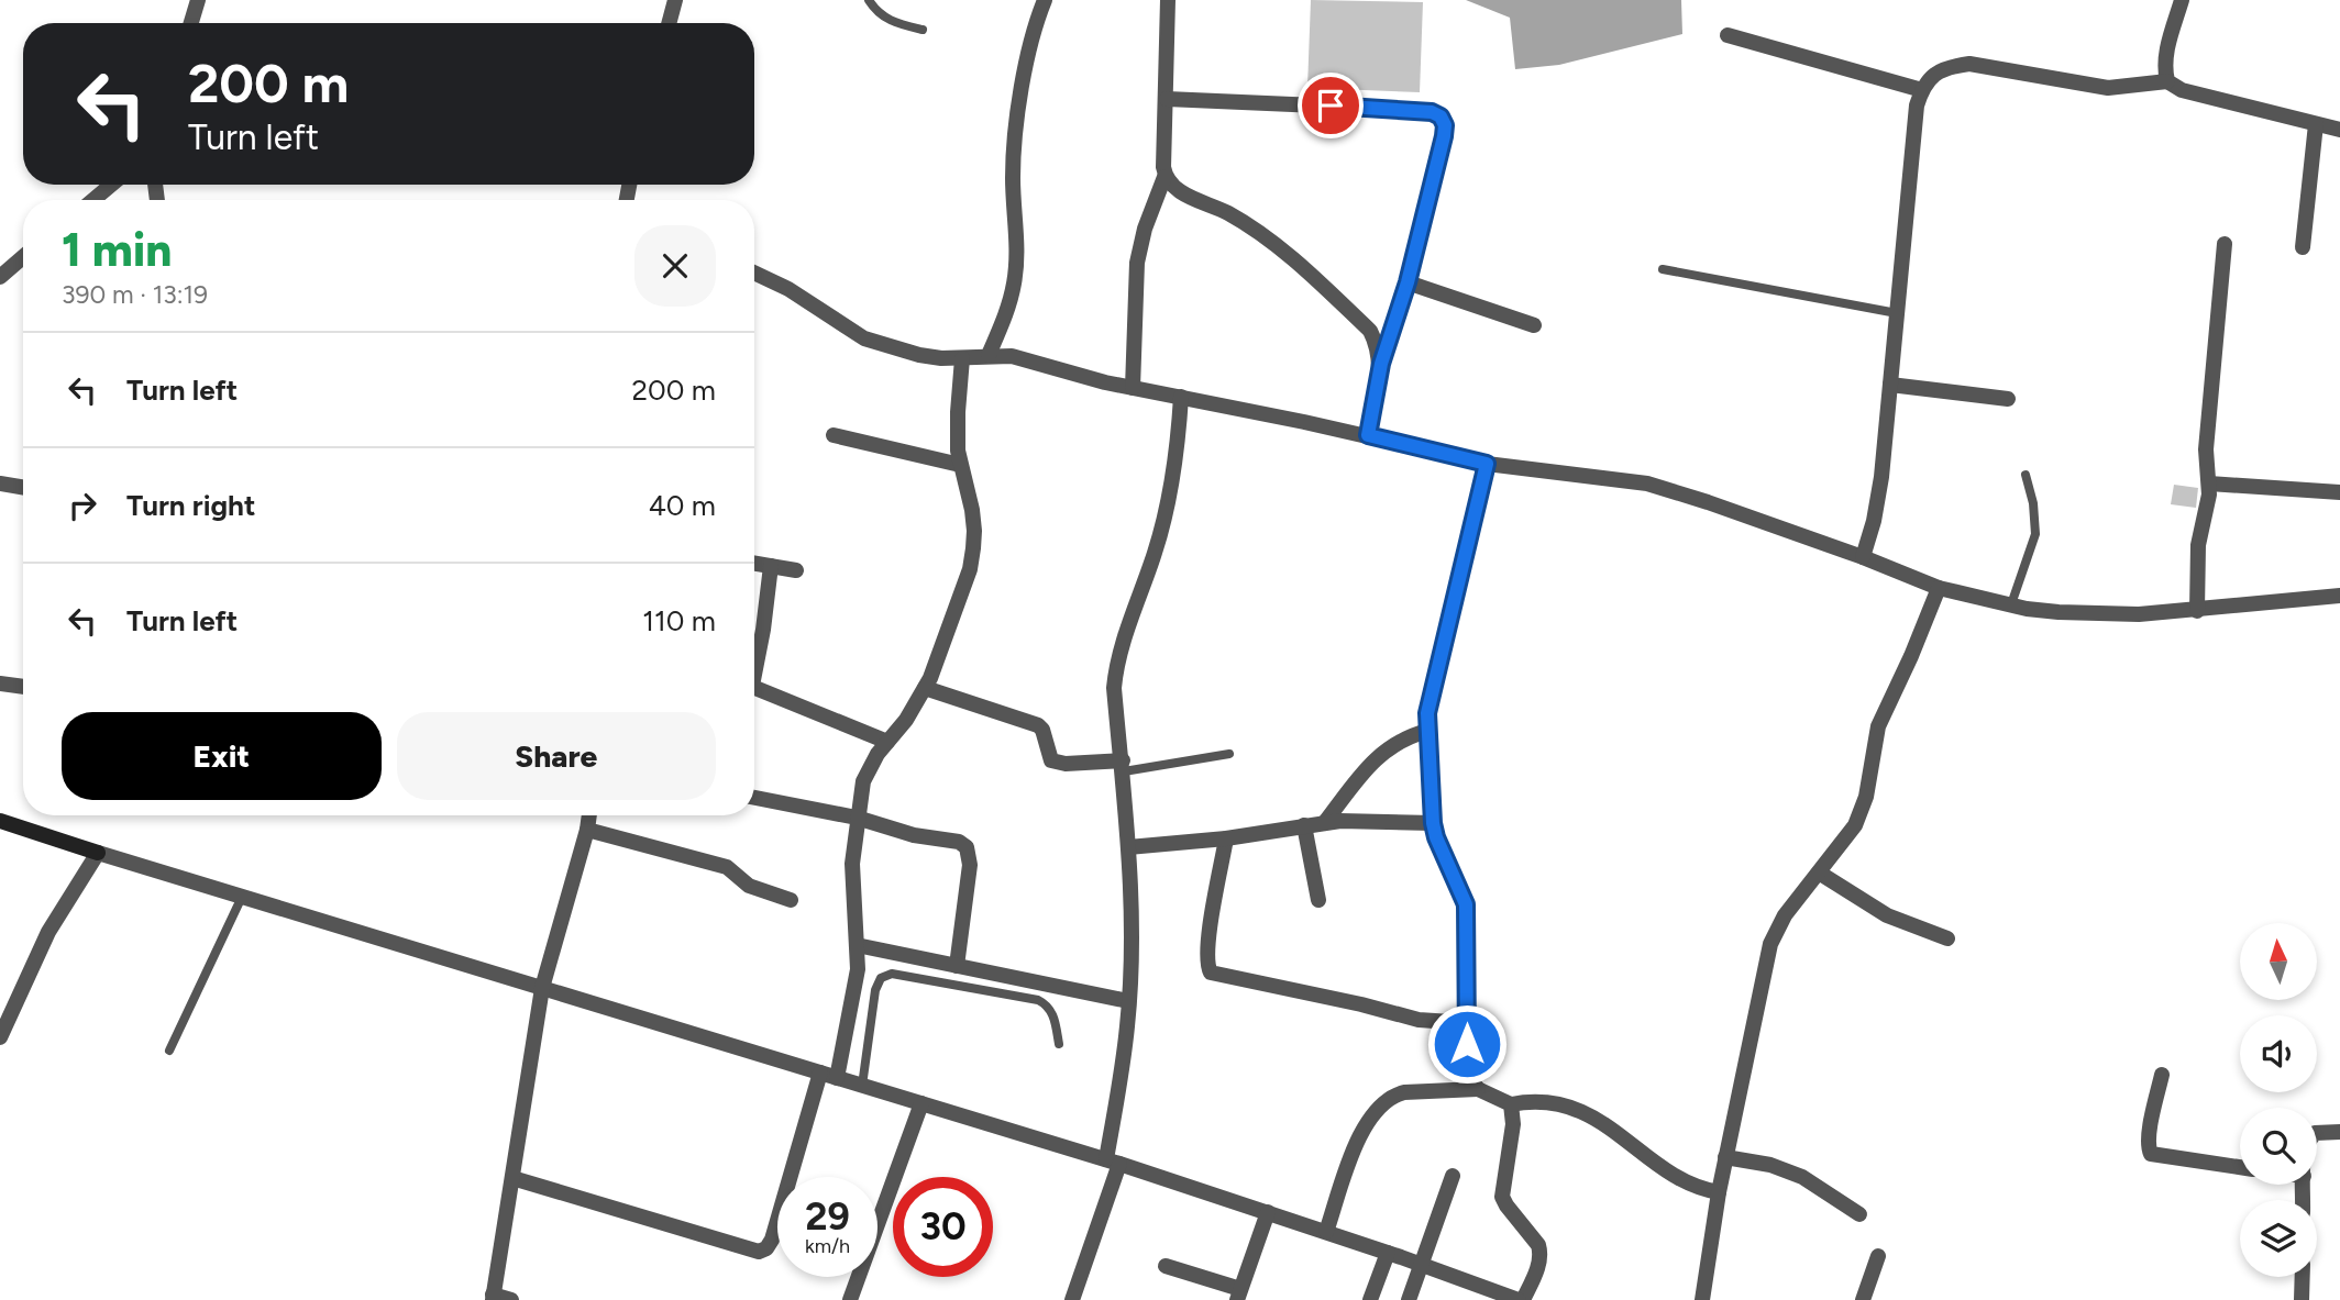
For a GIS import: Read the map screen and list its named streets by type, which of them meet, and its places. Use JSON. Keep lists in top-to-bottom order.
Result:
{
  "north": "top",
  "page": {
    "turn": ["200 m", "Turn left"],
    "heading": ["1 min", "390 m · 13:19"],
    "list": [
      {
        "name": "Turn left",
        "value": "200 m"
      },
      {
        "name": "Turn right",
        "value": "40 m"
      },
      {
        "name": "Turn left",
        "value": "110 m"
      }
    ],
    "buttons": ["Exit", "Share"],
    "speed": "29 km/h",
    "limit": "30"
  }
}
